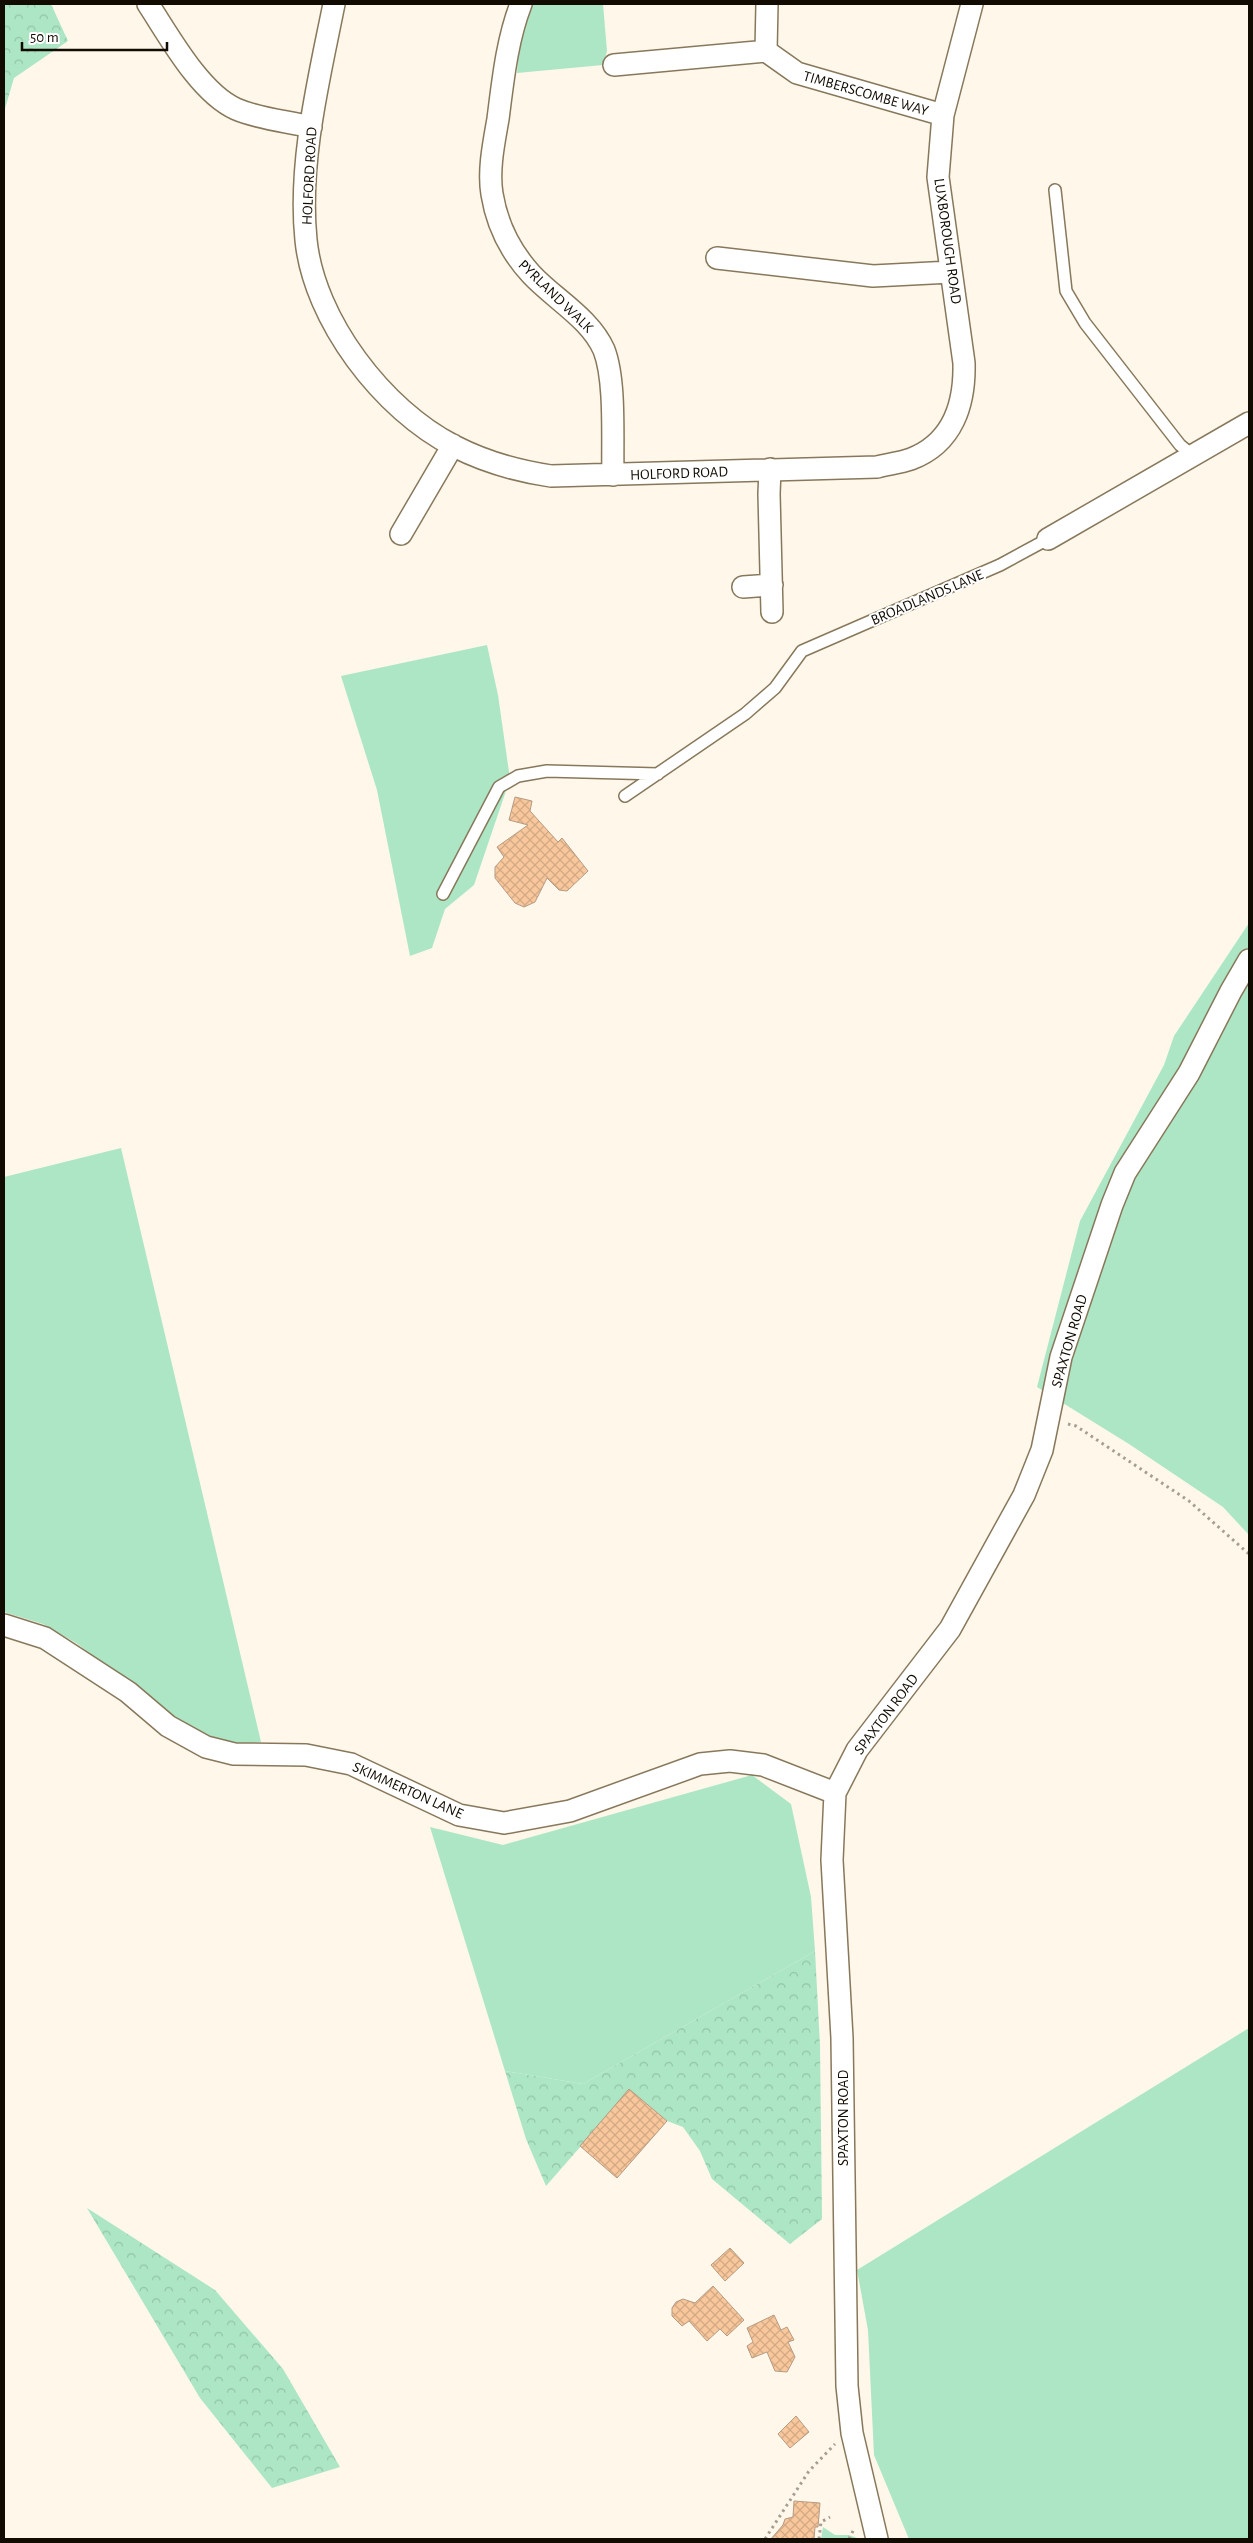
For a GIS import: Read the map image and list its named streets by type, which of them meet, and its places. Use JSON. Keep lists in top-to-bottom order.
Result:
{
  "streets": {
    "street": [
      "TIMBERSCOMBE WAY",
      "HOLFORD ROAD",
      "LUXBOROUGH ROAD",
      "PYRLAND WALK",
      "BROADLANDS LANE",
      "SPAXTON ROAD",
      "SKIMMERTON LANE"
    ]
  },
  "crossings": [
    ["TIMBERSCOMBE WAY", "LUXBOROUGH ROAD"],
    ["HOLFORD ROAD", "LUXBOROUGH ROAD"],
    ["HOLFORD ROAD", "PYRLAND WALK"],
    ["SPAXTON ROAD", "SKIMMERTON LANE"]
  ],
  "scale_bar": "50 m"
}
